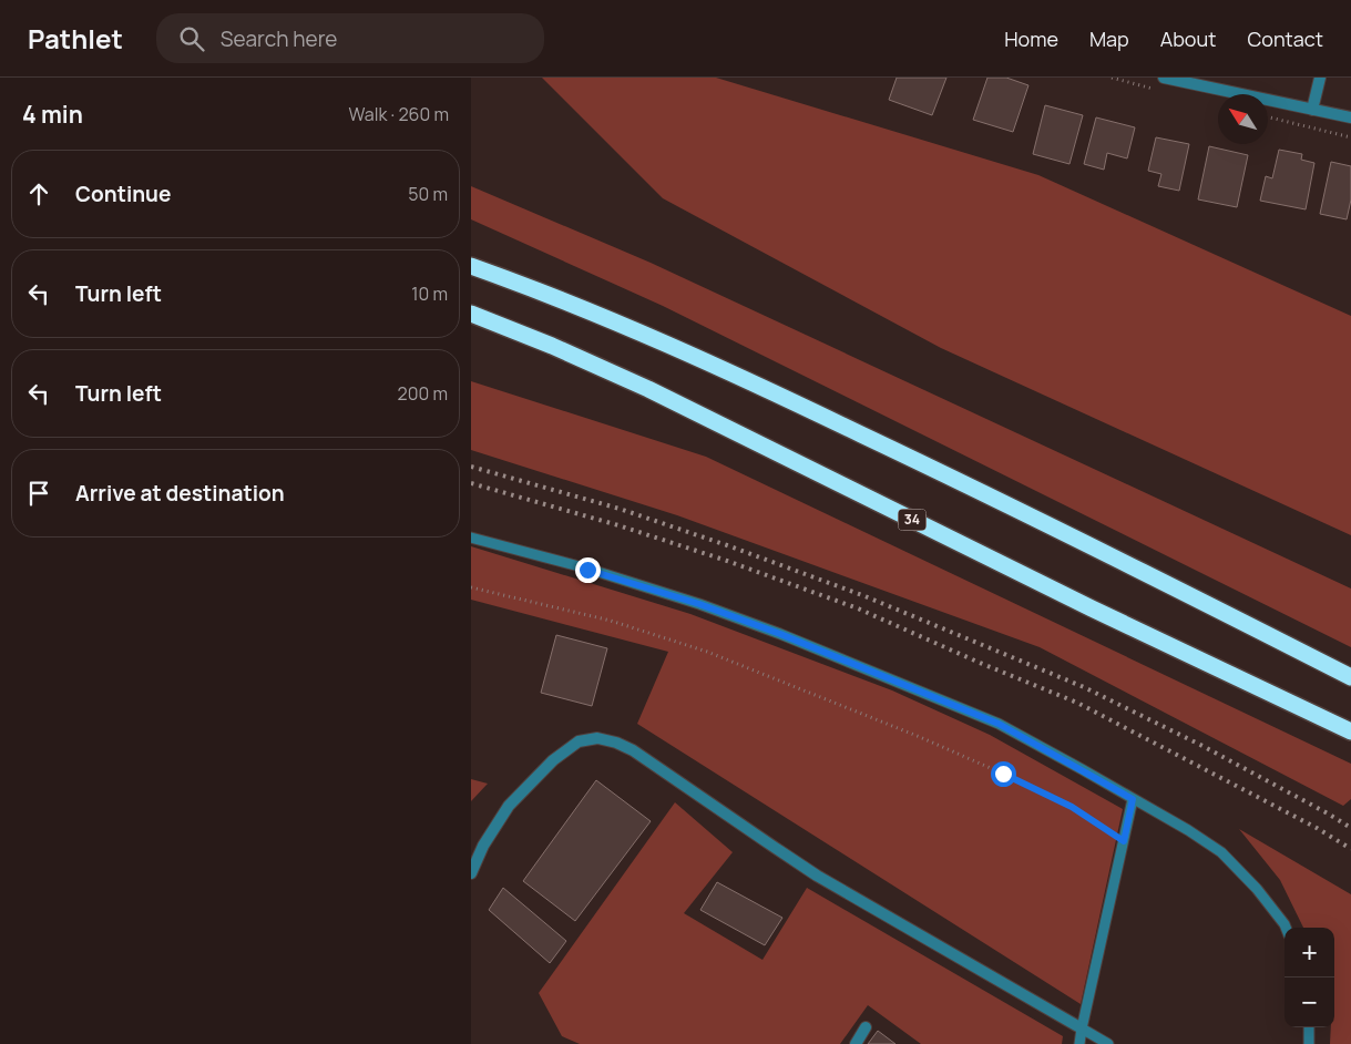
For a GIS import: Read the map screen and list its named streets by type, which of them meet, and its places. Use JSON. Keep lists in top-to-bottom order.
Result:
{
  "streets": {
    "highway": ["34"]
  },
  "north": "top left",
  "page": {
    "header": "Pathlet",
    "search": "Search here",
    "nav": [
      "Home",
      "Map",
      "About",
      "Contact"
    ],
    "heading": ["4 min", "Walk · 260 m"],
    "list": [
      ["Continue", "50 m"],
      ["Turn left", "10 m"],
      ["Turn left", "200 m"],
      "Arrive at destination"
    ],
    "map_buttons": ["+", "−"]
  }
}
